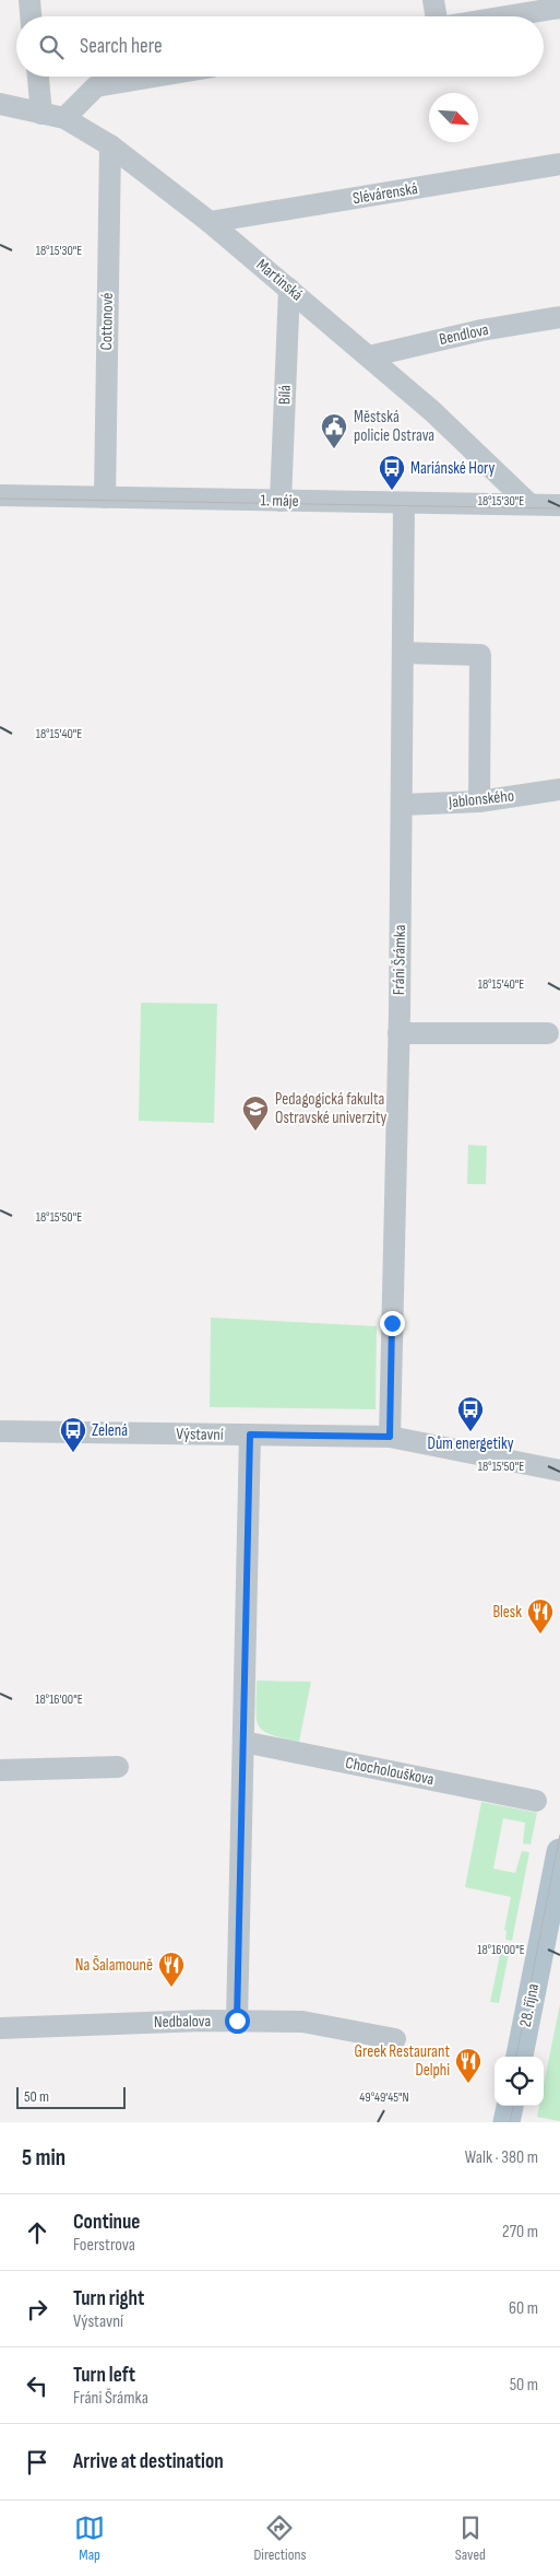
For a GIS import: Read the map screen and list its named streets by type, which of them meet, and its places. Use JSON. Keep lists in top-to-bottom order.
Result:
{
  "streets": {
    "main road": ["28. října"],
    "street": [
      "Slévárenská",
      "Martinská",
      "Cottonové",
      "Bendlova",
      "Bílá",
      "1. máje",
      "Jablonského",
      "Fráni Šrámka",
      "Výstavní",
      "Chocholouškova",
      "Nedbalova"
    ]
  },
  "crossings": [
    ["Slévárenská", "Martinská"],
    ["Martinská", "Cottonové"],
    ["Martinská", "Bendlova"],
    ["Martinská", "Bílá"],
    ["Martinská", "1. máje"],
    ["Cottonové", "1. máje"],
    ["Bílá", "1. máje"],
    ["1. máje", "Fráni Šrámka"],
    ["Jablonského", "Fráni Šrámka"],
    ["Fráni Šrámka", "Výstavní"]
  ],
  "places": {
    "public building": ["Městská policie Ostrava"],
    "bus stop": ["Mariánské Hory", "Dům energetiky", "Zelená"],
    "school or university": ["Pedagogická fakulta Ostravské univerzity"],
    "restaurant": ["Blesk", "Na Šalamouně", "Greek Restaurant Delphi"]
  },
  "scale_bar": "50 m",
  "north": "bottom right",
  "page": {
    "search": "Search here",
    "scale": "50 m",
    "heading": ["5 min", "Walk · 380 m"],
    "list": [
      ["Continue", "Foerstrova", "270 m"],
      ["Turn right", "Výstavní", "60 m"],
      ["Turn left", "Fráni Šrámka", "50 m"],
      "Arrive at destination"
    ],
    "nav": ["Map", "Directions", "Saved"]
  },
  "coordinates": [
    "18°15'30\"E",
    "18°15'40\"E",
    "18°15'50\"E",
    "18°16'00\"E",
    "49°49'45\"N"
  ]
}
